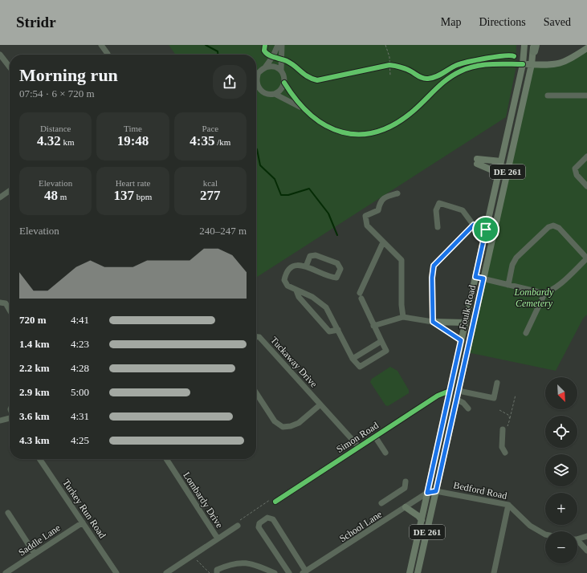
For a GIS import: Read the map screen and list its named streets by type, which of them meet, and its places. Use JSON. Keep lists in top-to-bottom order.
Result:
{
  "streets": {
    "main road": ["DE 261", "Foulk Road"],
    "street": [
      "Tuckaway Drive",
      "Simon Road",
      "Bedford Road",
      "Lombardy Drive",
      "Turkey Run Road",
      "School Lane",
      "Saddle Lane"
    ]
  },
  "crossings": [
    ["Foulk Road", "Simon Road"],
    ["Foulk Road", "Bedford Road"],
    ["Foulk Road", "School Lane"],
    ["Tuckaway Drive", "Simon Road"],
    ["Bedford Road", "School Lane"],
    ["Turkey Run Road", "Saddle Lane"]
  ],
  "parks": ["Lombardy Cemetery"],
  "north": "bottom right",
  "page": {
    "header": "Stridr",
    "nav": ["Map", "Directions", "Saved"],
    "heading": ["Morning run", "07:54 · 6 × 720 m"],
    "stats": [
      ["Distance", "4.32 km"],
      ["Time", "19:48"],
      ["Pace", "4:35 /km"],
      ["Elevation", "48 m"],
      ["Heart rate", "137 bpm"],
      ["kcal", "277"]
    ],
    "chart": ["Elevation", "240–247 m"],
    "list": [
      {
        "name": "720 m",
        "note": "4:41"
      },
      {
        "name": "1.4 km",
        "note": "4:23"
      },
      {
        "name": "2.2 km",
        "note": "4:28"
      },
      {
        "name": "2.9 km",
        "note": "5:00"
      },
      {
        "name": "3.6 km",
        "note": "4:31"
      },
      {
        "name": "4.3 km",
        "note": "4:25"
      }
    ],
    "map_buttons": ["+", "−"]
  }
}
